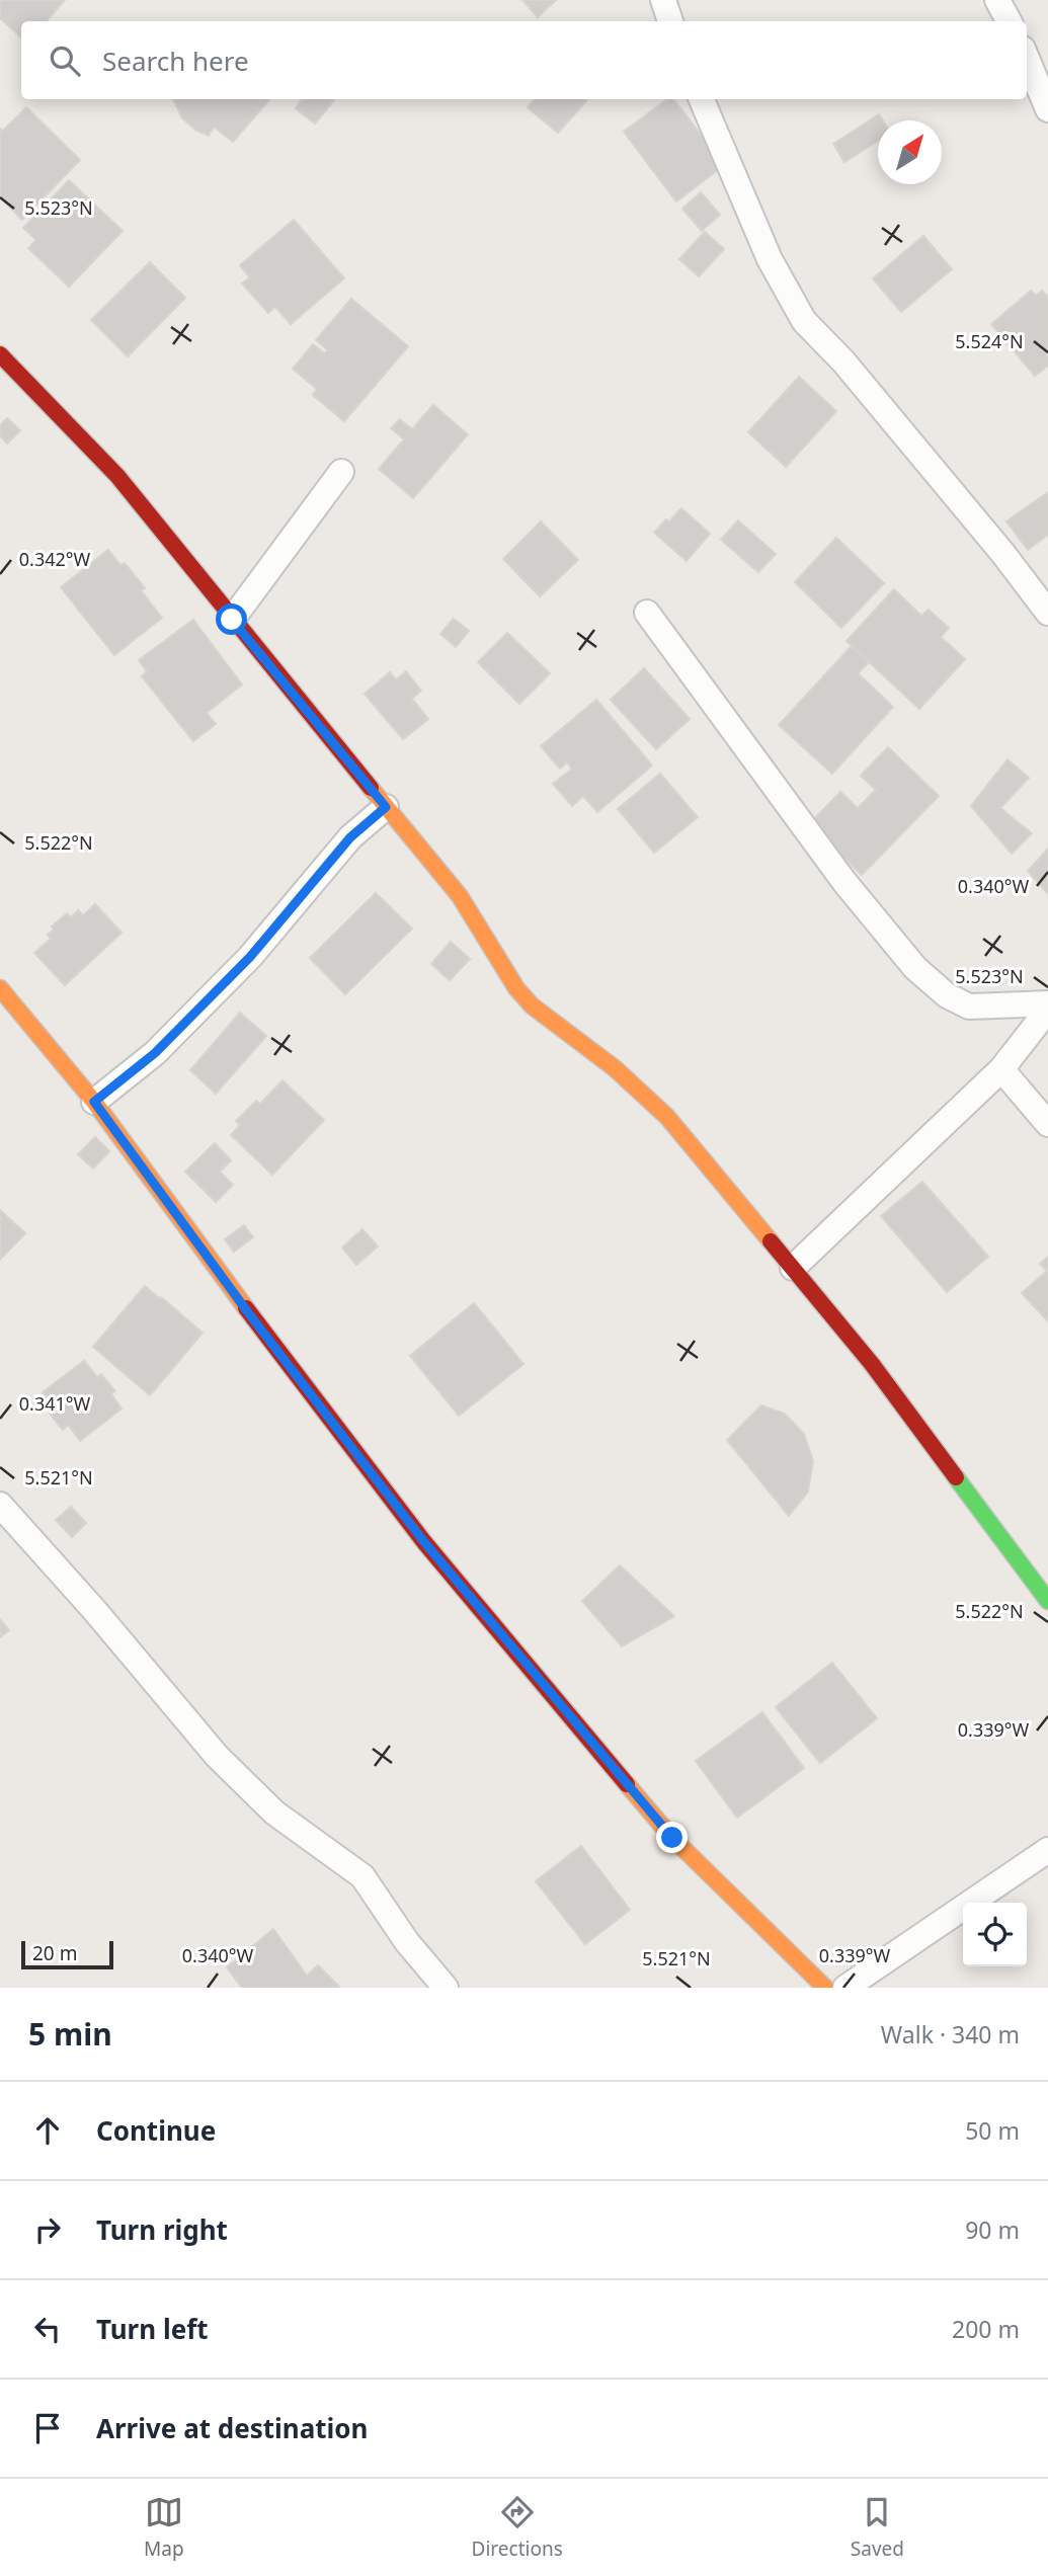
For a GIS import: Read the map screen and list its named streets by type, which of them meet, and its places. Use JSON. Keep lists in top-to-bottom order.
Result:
{
  "scale_bar": "20 m",
  "north": "top right",
  "page": {
    "search": "Search here",
    "scale": "20 m",
    "heading": ["5 min", "Walk · 340 m"],
    "list": [
      ["Continue", "50 m"],
      ["Turn right", "90 m"],
      ["Turn left", "200 m"],
      "Arrive at destination"
    ],
    "nav": ["Map", "Directions", "Saved"]
  },
  "coordinates": [
    "5.523°N",
    "5.524°N",
    "0.342°W",
    "5.522°N",
    "0.340°W",
    "0.341°W",
    "5.521°N",
    "0.339°W"
  ]
}
